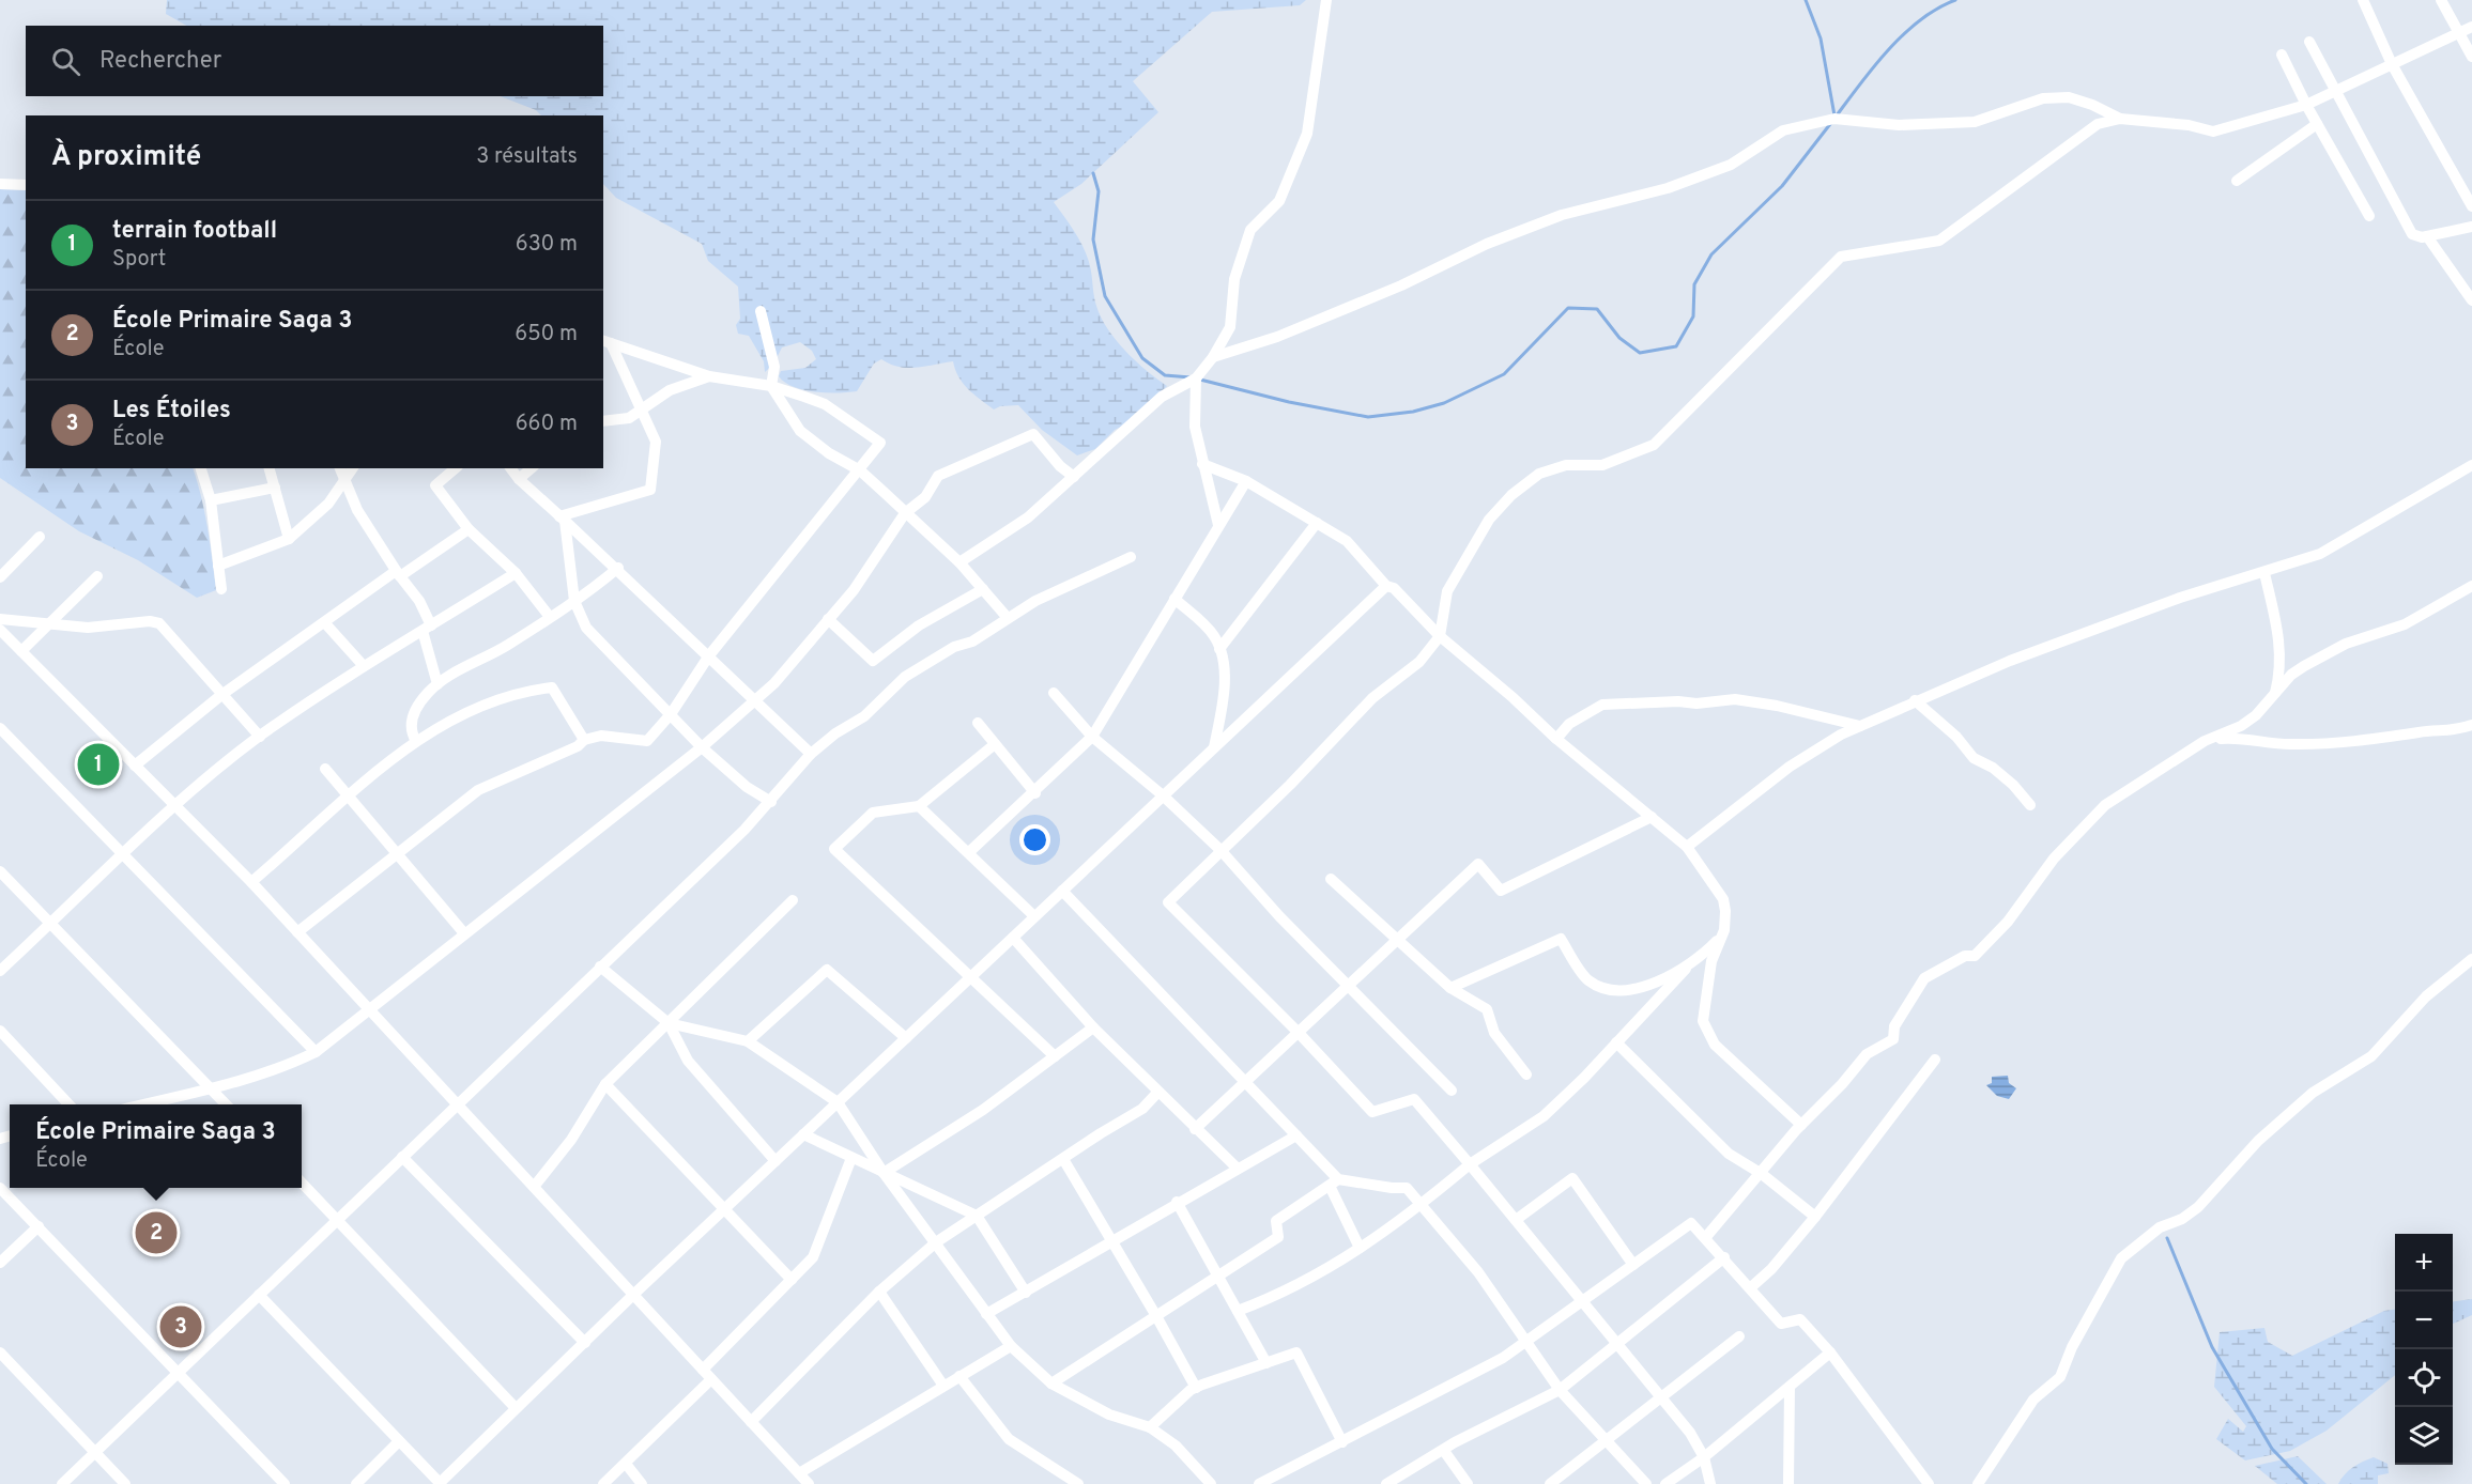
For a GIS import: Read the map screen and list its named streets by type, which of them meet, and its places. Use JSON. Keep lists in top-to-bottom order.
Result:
{
  "page": {
    "search": "Rechercher",
    "heading": ["À proximité", "3 résultats"],
    "list": [
      {
        "mark": "1",
        "name": "terrain football",
        "note": "Sport",
        "value": "630 m"
      },
      {
        "mark": "2",
        "name": "École Primaire Saga 3",
        "note": "École",
        "value": "650 m"
      },
      {
        "mark": "3",
        "name": "Les Étoiles",
        "note": "École",
        "value": "660 m"
      }
    ],
    "pins": ["1", "2", "3"],
    "popup": ["École Primaire Saga 3", "École"],
    "map_buttons": ["+", "−"]
  }
}
